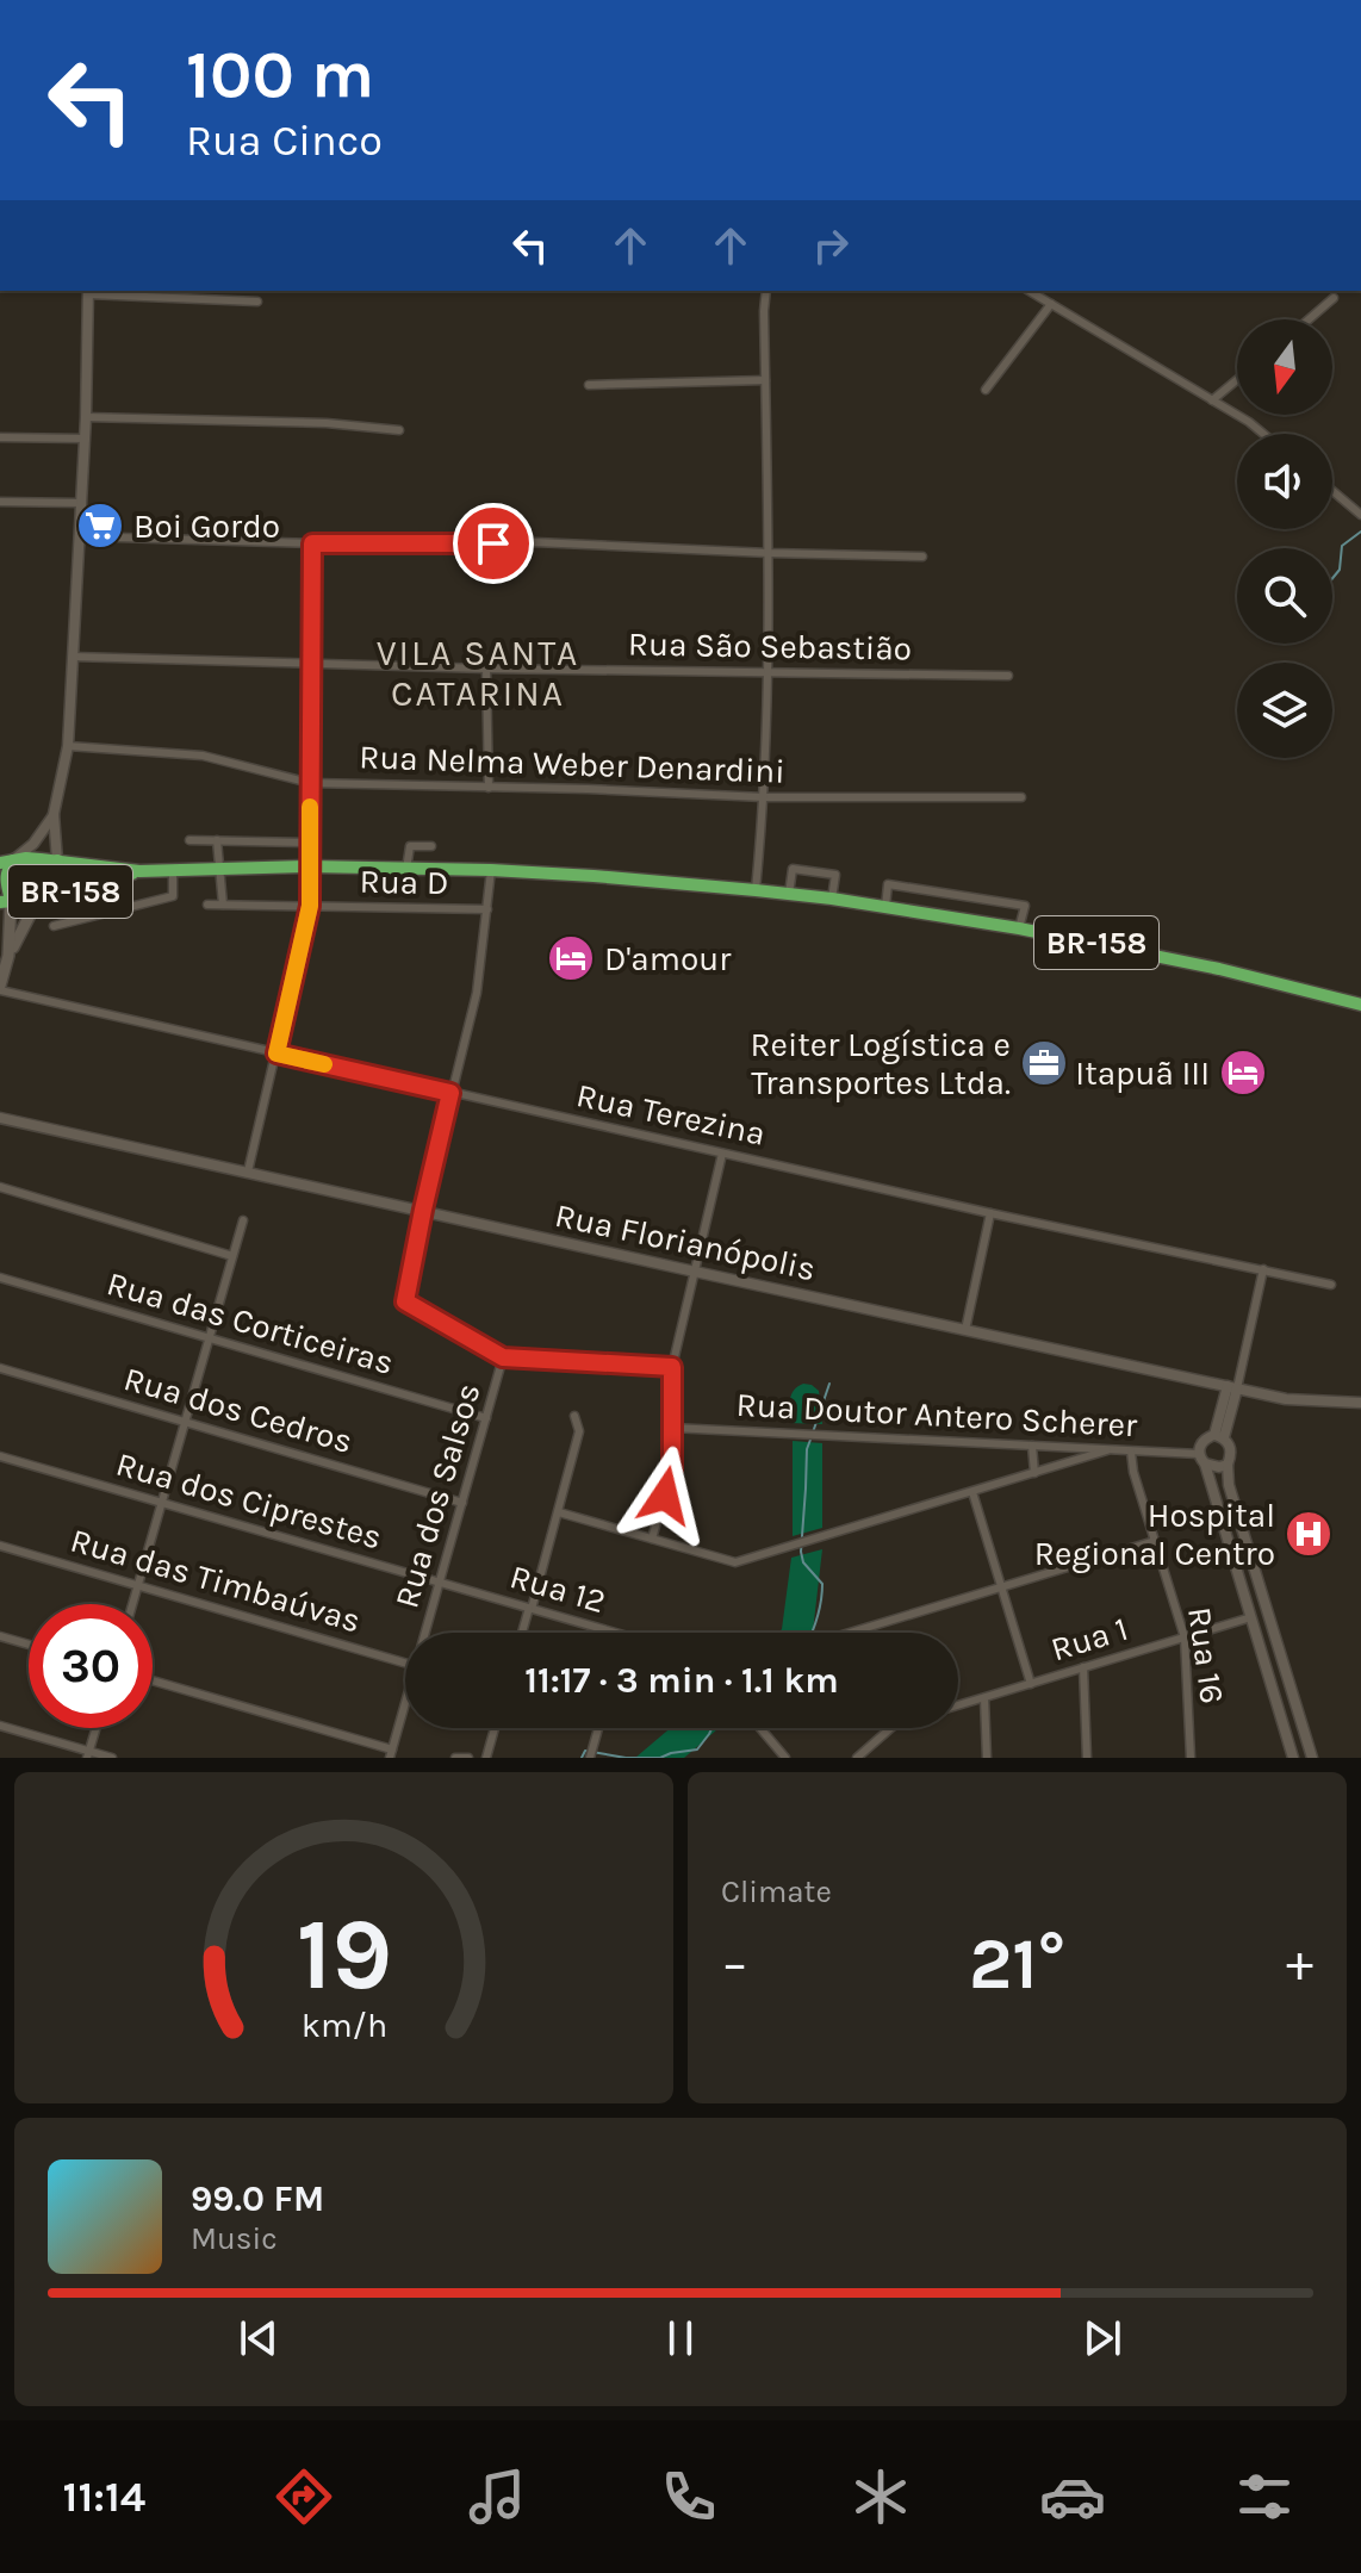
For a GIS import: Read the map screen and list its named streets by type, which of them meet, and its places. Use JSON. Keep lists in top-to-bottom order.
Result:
{
  "streets": {
    "highway": ["BR-158"],
    "street": [
      "Rua São Sebastião",
      "Rua Nelma Weber Denardini",
      "Rua D",
      "Rua Terezina",
      "Rua Florianópolis",
      "Rua das Corticeiras",
      "Rua dos Cedros",
      "Rua Doutor Antero Scherer",
      "Rua dos Salsos",
      "Rua dos Ciprestes",
      "Rua das Timbaúvas",
      "Rua 12",
      "Rua 1",
      "Rua 16"
    ]
  },
  "crossings": [
    ["Rua das Corticeiras", "Rua dos Salsos"],
    ["Rua dos Cedros", "Rua dos Salsos"],
    ["Rua Doutor Antero Scherer", "Rua 16"],
    ["Rua dos Salsos", "Rua dos Ciprestes"],
    ["Rua dos Ciprestes", "Rua 12"],
    ["Rua 1", "Rua 16"]
  ],
  "districts": ["VILA SANTA CATARINA"],
  "places": {
    "supermarket": ["Boi Gordo"],
    "hotel": ["D'amour", "Itapuã III"],
    "office": ["Reiter Logística e Transportes Ltda."],
    "hospital": ["Hospital Regional Centro"]
  },
  "north": "bottom",
  "page": {
    "turn": ["100 m", "Rua Cinco"],
    "limit": "30",
    "trip": "11:17 · 3 min · 1.1 km",
    "tile": "Climate",
    "heat": ["−", "21°", "+"],
    "song": ["99.0 FM", "Music"],
    "tabs": "11:14",
    "gauge": ["19", "km/h"]
  }
}
